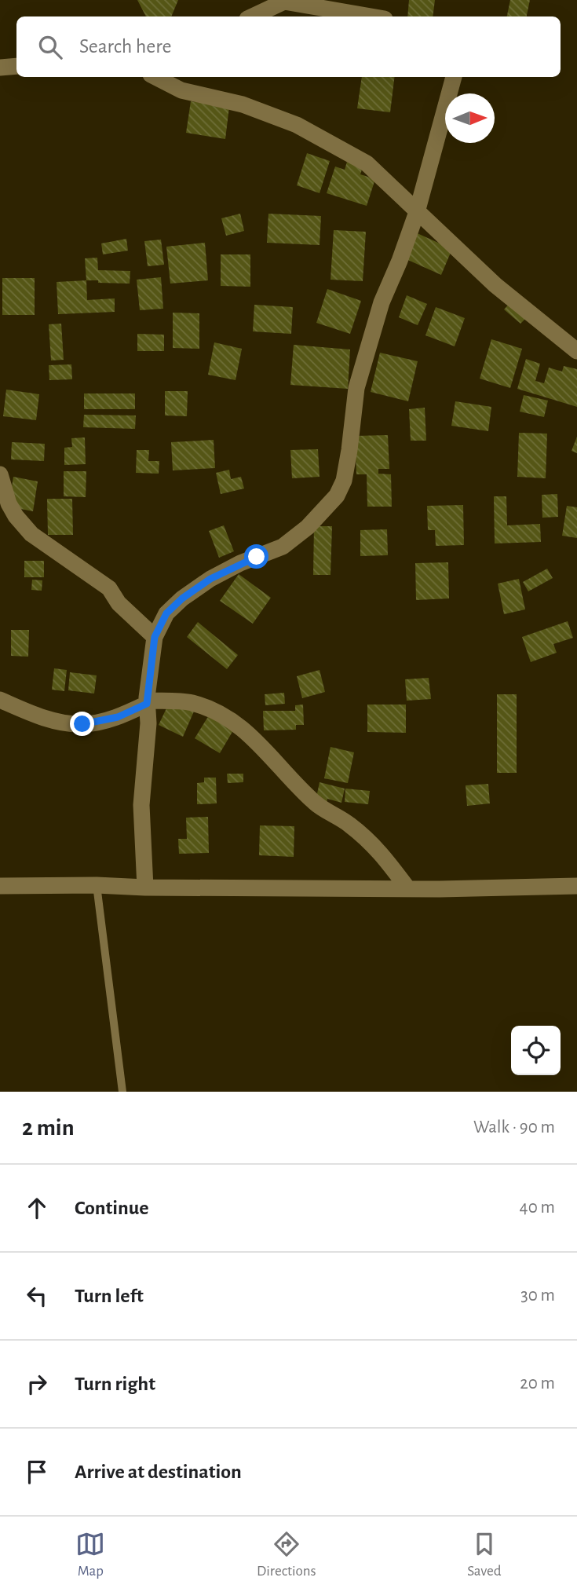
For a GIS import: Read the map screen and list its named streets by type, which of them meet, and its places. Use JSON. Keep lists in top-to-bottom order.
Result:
{
  "north": "right",
  "page": {
    "search": "Search here",
    "heading": ["2 min", "Walk · 90 m"],
    "list": [
      ["Continue", "40 m"],
      ["Turn left", "30 m"],
      ["Turn right", "20 m"],
      "Arrive at destination"
    ],
    "nav": ["Map", "Directions", "Saved"]
  }
}
